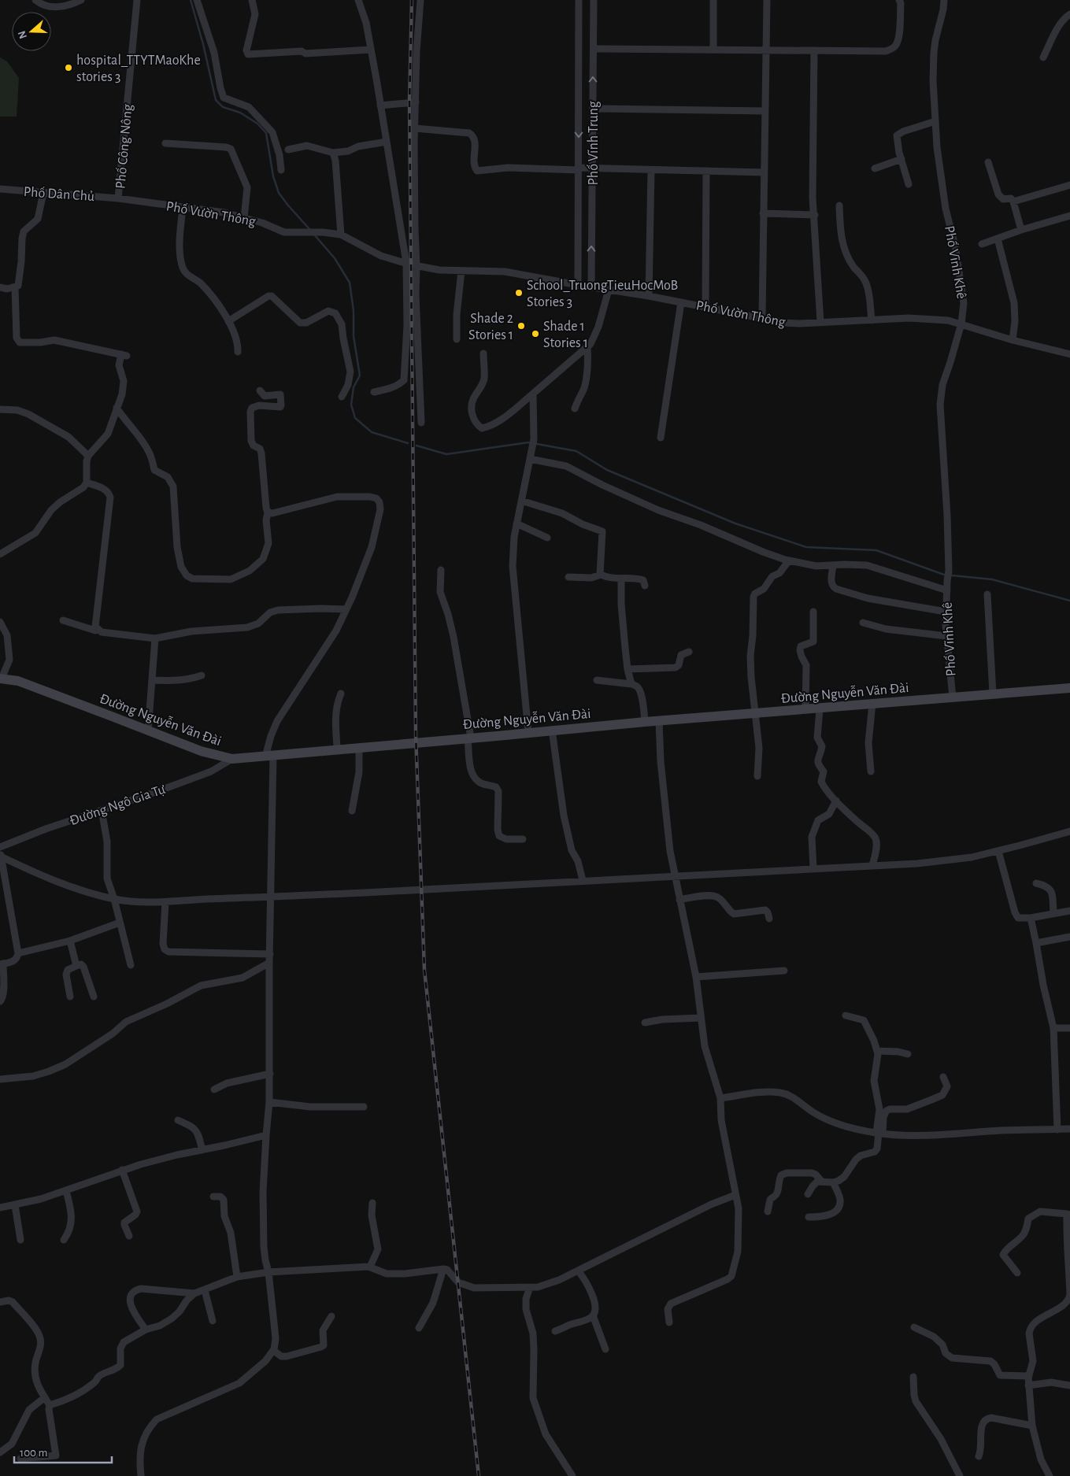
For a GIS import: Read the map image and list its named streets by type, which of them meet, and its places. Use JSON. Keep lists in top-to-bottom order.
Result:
{
  "streets": {
    "street": [
      "Phố Vĩnh Trung",
      "Phố Công Nông",
      "Phố Dân Chủ",
      "Phố Vườn Thông",
      "Phố Vĩnh Khê",
      "Đường Nguyễn Văn Đài",
      "Đường Ngô Gia Tự"
    ]
  },
  "crossings": [
    ["Phố Vĩnh Trung", "Phố Vườn Thông"],
    ["Phố Công Nông", "Phố Dân Chủ"],
    ["Phố Công Nông", "Phố Vườn Thông"],
    ["Phố Dân Chủ", "Phố Vườn Thông"],
    ["Phố Vườn Thông", "Phố Vĩnh Khê"],
    ["Phố Vĩnh Khê", "Đường Nguyễn Văn Đài"],
    ["Đường Nguyễn Văn Đài", "Đường Ngô Gia Tự"]
  ],
  "places": [
    "hospital_TTYTMaoKhe stories 3",
    "School_TruongTieuHocMoB Stories 3",
    "Shade 2 Stories 1",
    "Shade 1 Stories 1"
  ],
  "scale_bar": "100 m",
  "north": "left"
}
